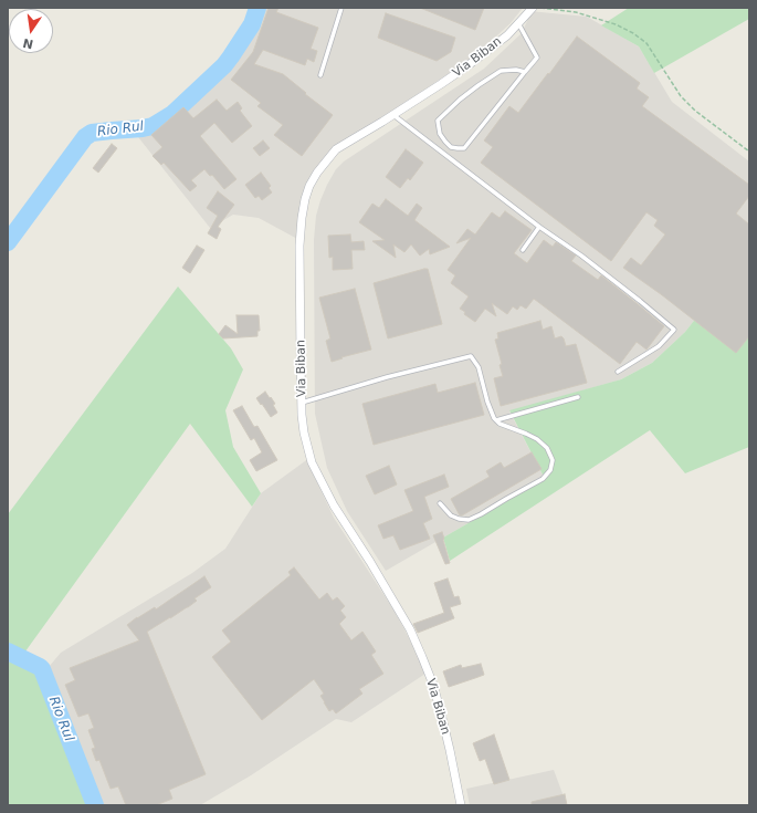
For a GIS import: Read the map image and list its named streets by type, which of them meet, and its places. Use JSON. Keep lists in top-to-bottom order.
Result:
{
  "streets": {
    "street": ["Via Biban"]
  },
  "water": ["Rio Rul"],
  "north": "bottom"
}
